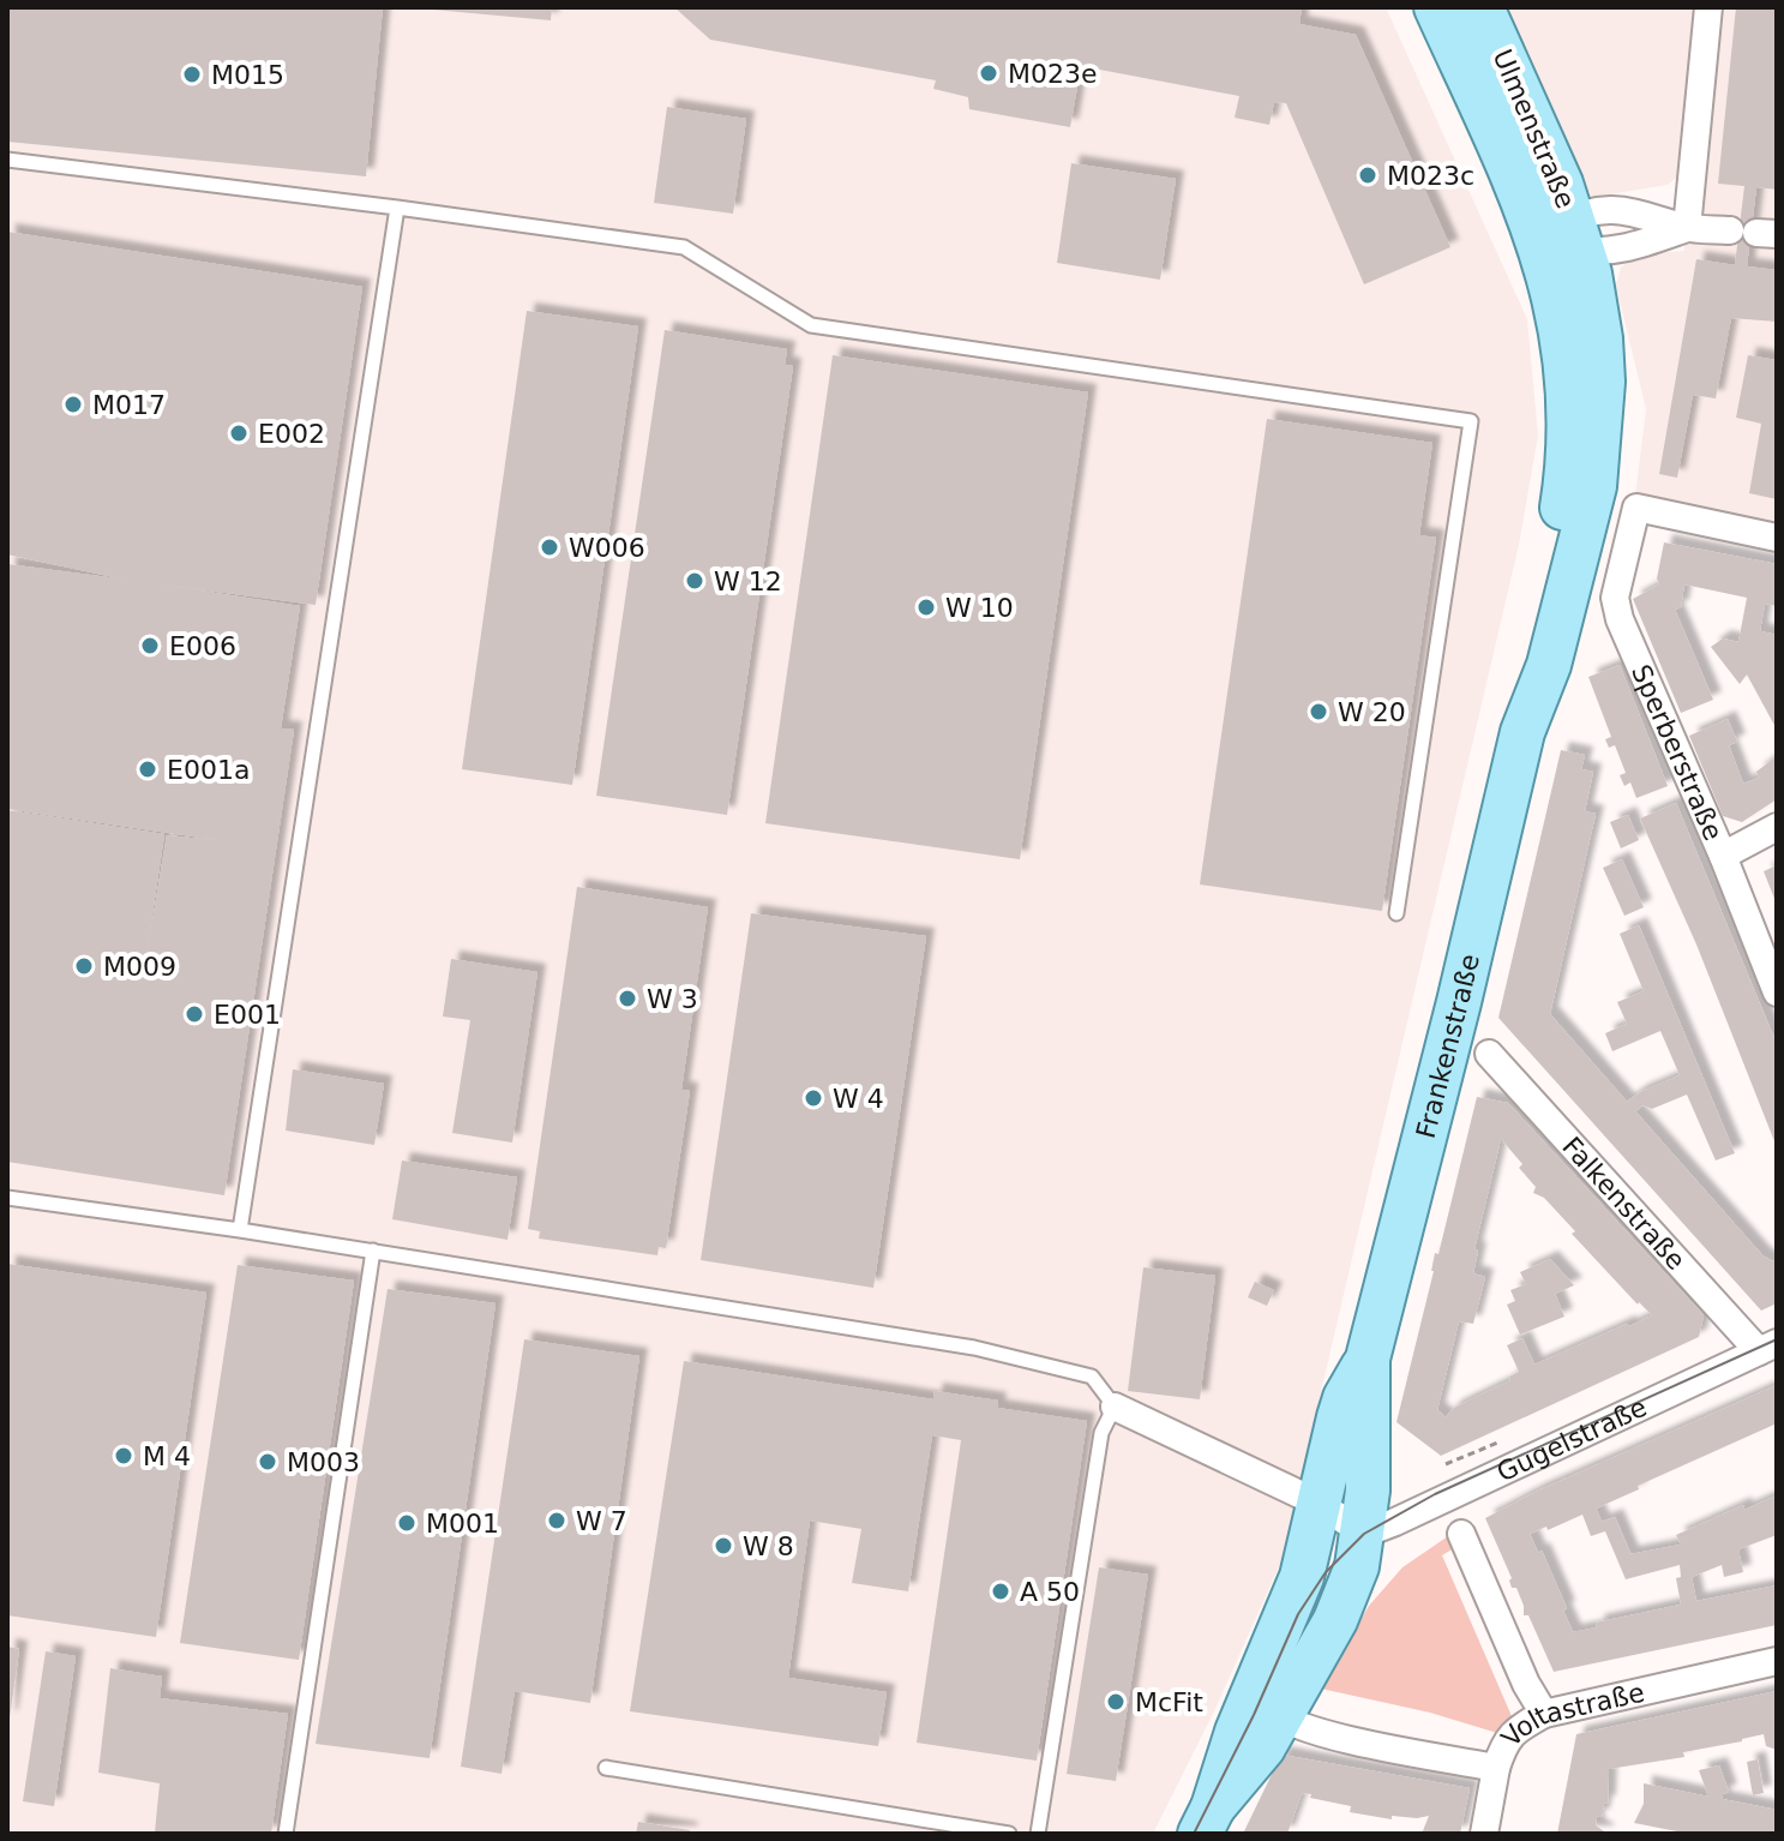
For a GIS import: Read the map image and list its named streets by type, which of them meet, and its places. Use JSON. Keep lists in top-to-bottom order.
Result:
{
  "streets": {
    "main road": ["Ulmenstraße", "Frankenstraße"],
    "street": [
      "Sperberstraße",
      "Falkenstraße",
      "Gugelstraße",
      "Voltastraße"
    ]
  },
  "crossings": [
    ["Ulmenstraße", "Frankenstraße"],
    ["Frankenstraße", "Gugelstraße"],
    ["Frankenstraße", "Voltastraße"],
    ["Falkenstraße", "Gugelstraße"]
  ],
  "places": [
    "M023e",
    "M015",
    "M023c",
    "M017",
    "E002",
    "W006",
    "W 12",
    "W 10",
    "E006",
    "W 20",
    "E001a",
    "M009",
    "W 3",
    "E001",
    "W 4",
    "M 4",
    "M003",
    "W 7",
    "M001",
    "W 8",
    "A 50",
    "McFit"
  ]
}
